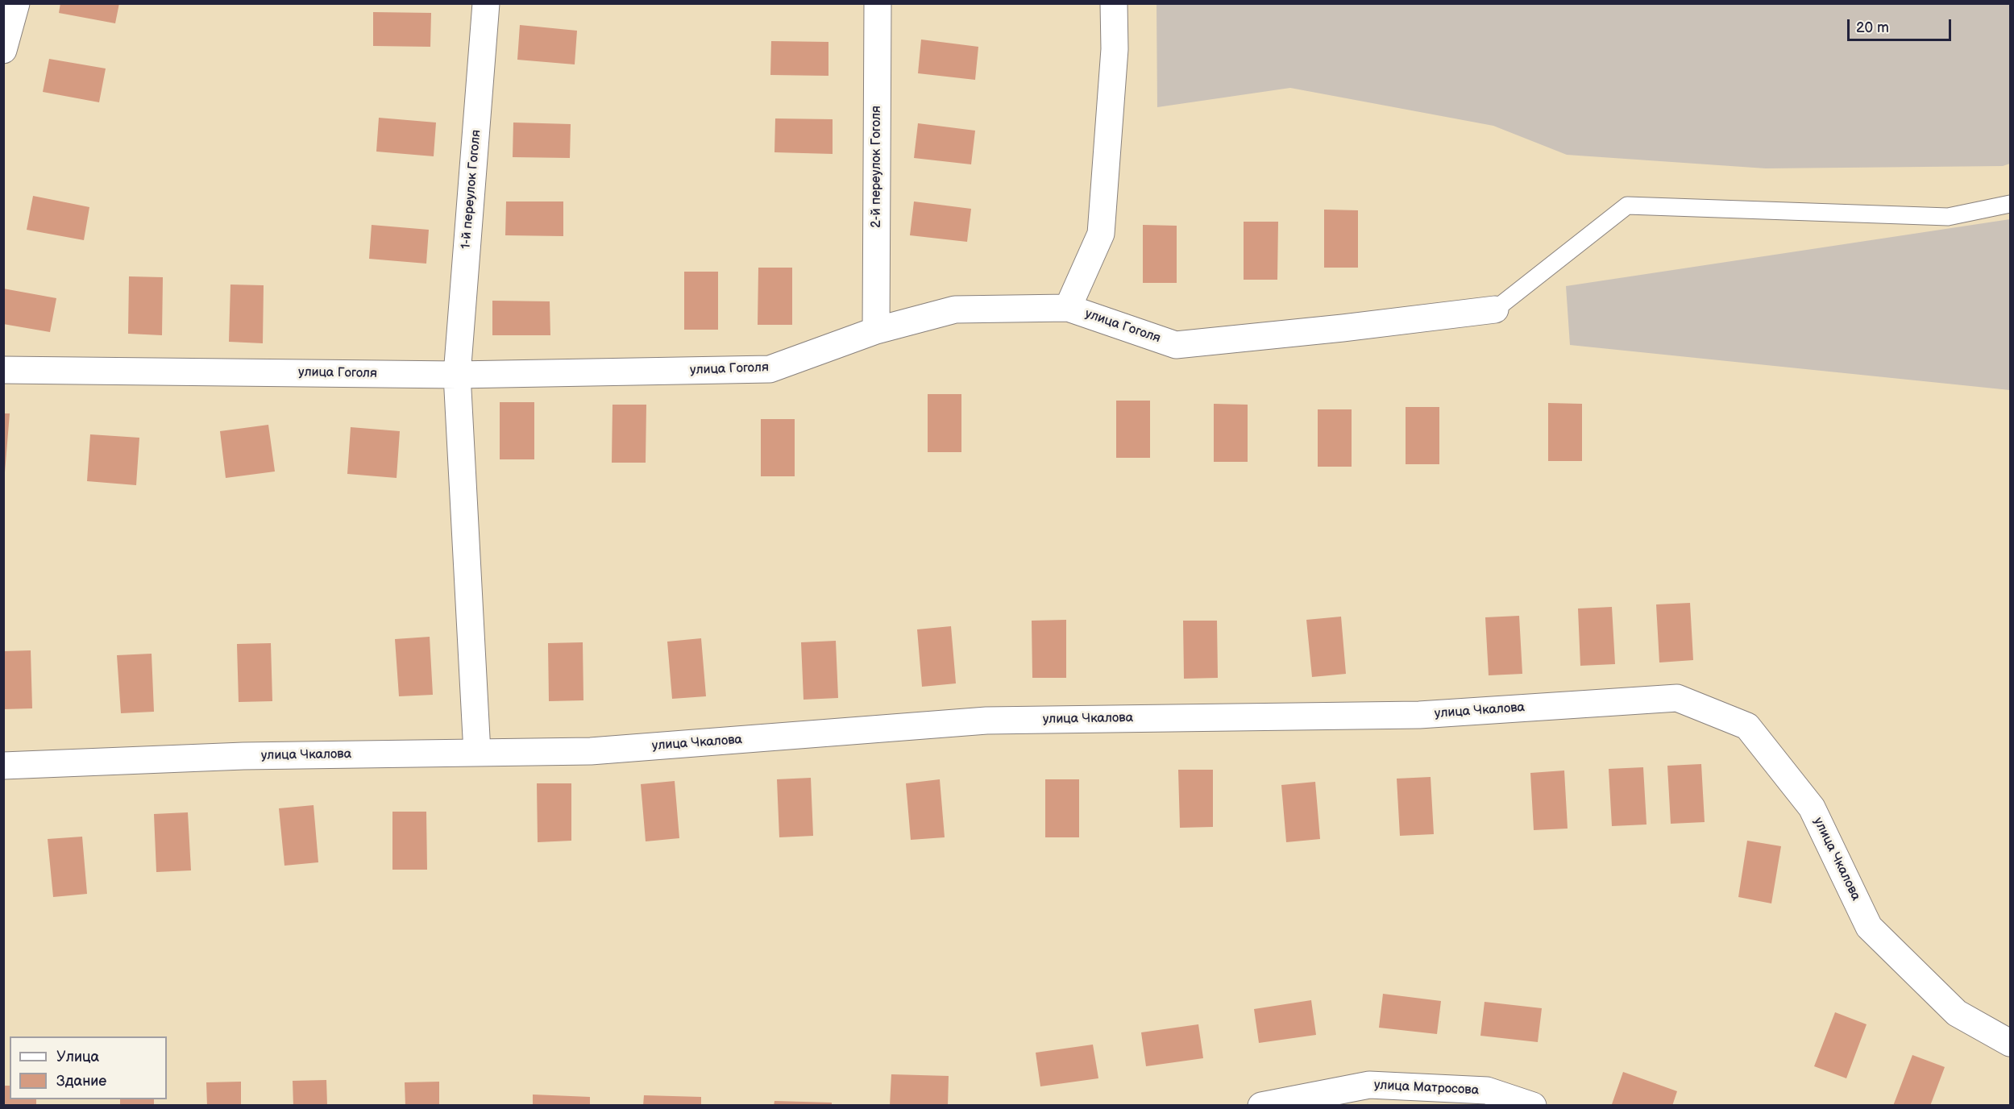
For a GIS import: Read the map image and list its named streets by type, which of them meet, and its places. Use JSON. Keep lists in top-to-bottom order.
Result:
{
  "streets": {
    "street": [
      "2-й переулок Гоголя",
      "1-й переулок Гоголя",
      "улица Гоголя",
      "улица Чкалова",
      "улица Матросова"
    ]
  },
  "crossings": [
    ["2-й переулок Гоголя", "улица Гоголя"],
    ["1-й переулок Гоголя", "улица Гоголя"],
    ["1-й переулок Гоголя", "улица Чкалова"]
  ],
  "legend": ["Улица", "Здание"],
  "scale_bar": "20 m"
}
